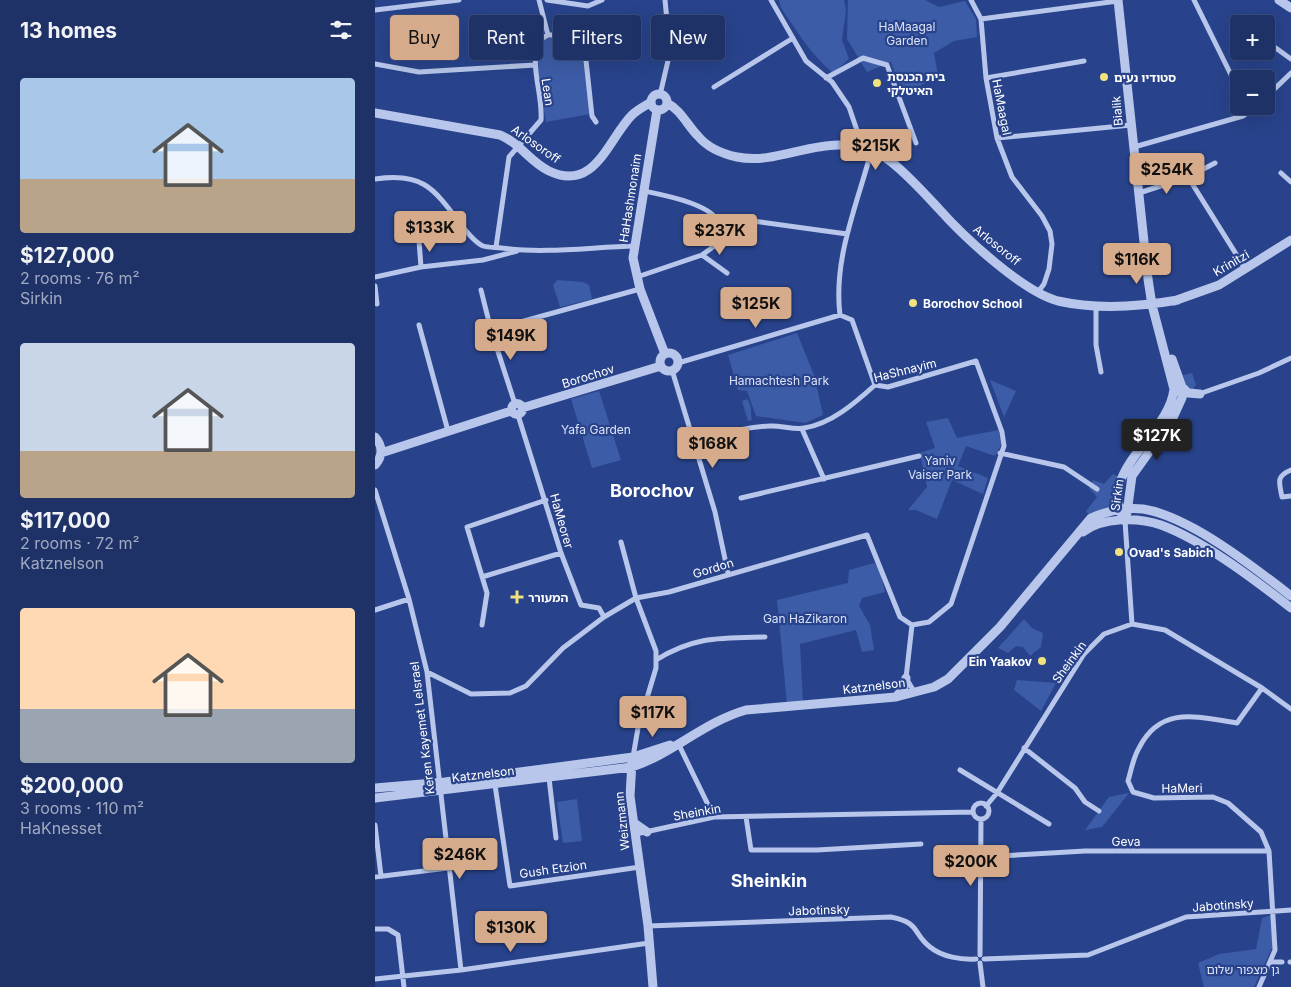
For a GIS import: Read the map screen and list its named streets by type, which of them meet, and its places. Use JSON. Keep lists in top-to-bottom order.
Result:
{
  "streets": {
    "street": [
      "Lean",
      "HaMaagal",
      "Bialik",
      "Arlosoroff",
      "HaHashmonaim",
      "Krinitzi",
      "HaShnayim",
      "Borochov",
      "Sirkin",
      "HaMeorer",
      "Gordon",
      "Sheinkin",
      "Katznelson",
      "Keren Kayemet LeIsrael",
      "HaMeri",
      "Weizmann",
      "Geva",
      "Gush Etzion",
      "Jabotinsky"
    ]
  },
  "crossings": [
    ["Lean", "Arlosoroff"],
    ["HaMaagal", "Arlosoroff"],
    ["Bialik", "Arlosoroff"],
    ["Bialik", "Krinitzi"],
    ["Bialik", "Sirkin"],
    ["Arlosoroff", "HaHashmonaim"],
    ["Arlosoroff", "Krinitzi"],
    ["HaHashmonaim", "Borochov"],
    ["Borochov", "HaMeorer"],
    ["Sirkin", "Sheinkin"],
    ["Sirkin", "Katznelson"],
    ["HaMeorer", "Gordon"],
    ["Gordon", "Keren Kayemet LeIsrael"],
    ["Gordon", "Weizmann"],
    ["Sheinkin", "HaMeri"],
    ["Sheinkin", "Weizmann"],
    ["Katznelson", "Keren Kayemet LeIsrael"],
    ["Katznelson", "Weizmann"],
    ["Katznelson", "Gush Etzion"],
    ["HaMeri", "Geva"],
    ["HaMeri", "Jabotinsky"],
    ["Weizmann", "Gush Etzion"],
    ["Weizmann", "Jabotinsky"]
  ],
  "districts": ["Borochov", "Sheinkin"],
  "parks": [
    "HaMaagal Garden",
    "Hamachtesh Park",
    "Yafa Garden",
    "Yaniv Vaiser Park",
    "Gan HaZikaron",
    "גן מצפור שלום"
  ],
  "places": {
    "other": [
      "סטודיו נעים",
      "בית הכנסת האיטלקי",
      "Borochov School",
      "Ovad's Sabich",
      "Ein Yaakov"
    ],
    "health": ["המעורר"]
  },
  "page": {
    "heading": "13 homes",
    "map_buttons": ["+", "−"],
    "chip": [
      "Buy",
      "Rent",
      "Filters",
      "New"
    ],
    "list": [
      {
        "name": "$127,000",
        "note": "2 rooms · 76 m² · Sirkin"
      },
      {
        "name": "$117,000",
        "note": "2 rooms · 72 m² · Katznelson"
      },
      {
        "name": "$200,000",
        "note": "3 rooms · 110 m² · HaKnesset"
      }
    ],
    "price": [
      "$215K",
      "$254K",
      "$133K",
      "$237K",
      "$116K",
      "$125K",
      "$149K",
      "$127K",
      "$168K",
      "$117K",
      "$246K",
      "$200K",
      "$130K"
    ]
  }
}
